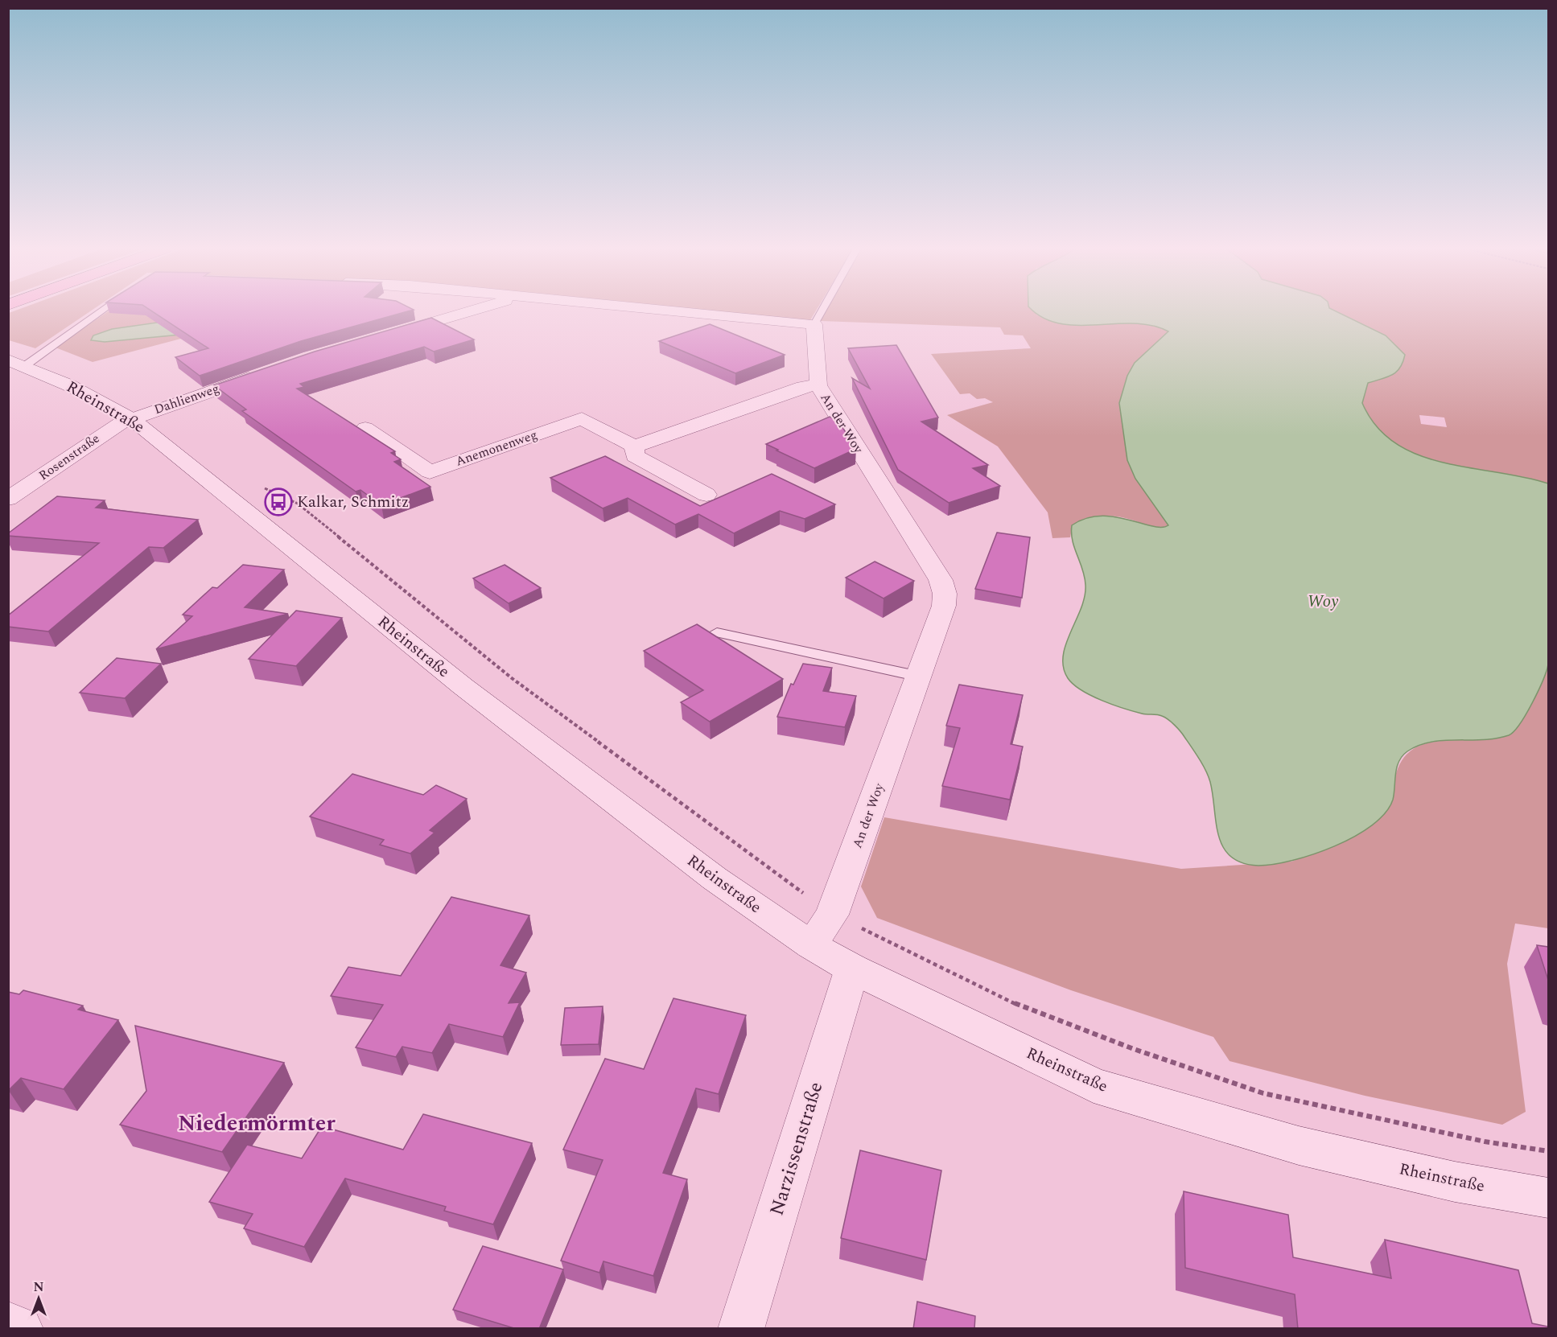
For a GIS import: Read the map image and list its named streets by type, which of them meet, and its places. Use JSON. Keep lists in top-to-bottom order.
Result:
{
  "streets": {
    "street": [
      "Dahlienweg",
      "Rheinstraße",
      "An der Woy",
      "Anemonenweg",
      "Rosenstraße",
      "Narzissenstraße"
    ]
  },
  "crossings": [
    ["Dahlienweg", "Rheinstraße"],
    ["Dahlienweg", "Rosenstraße"],
    ["Rheinstraße", "An der Woy"],
    ["Rheinstraße", "Rosenstraße"],
    ["Rheinstraße", "Narzissenstraße"]
  ],
  "districts": ["Niedermörmter"],
  "water": ["Woy"],
  "places": {
    "bus stop": ["Kalkar, Schmitz"]
  },
  "north": "top"
}
